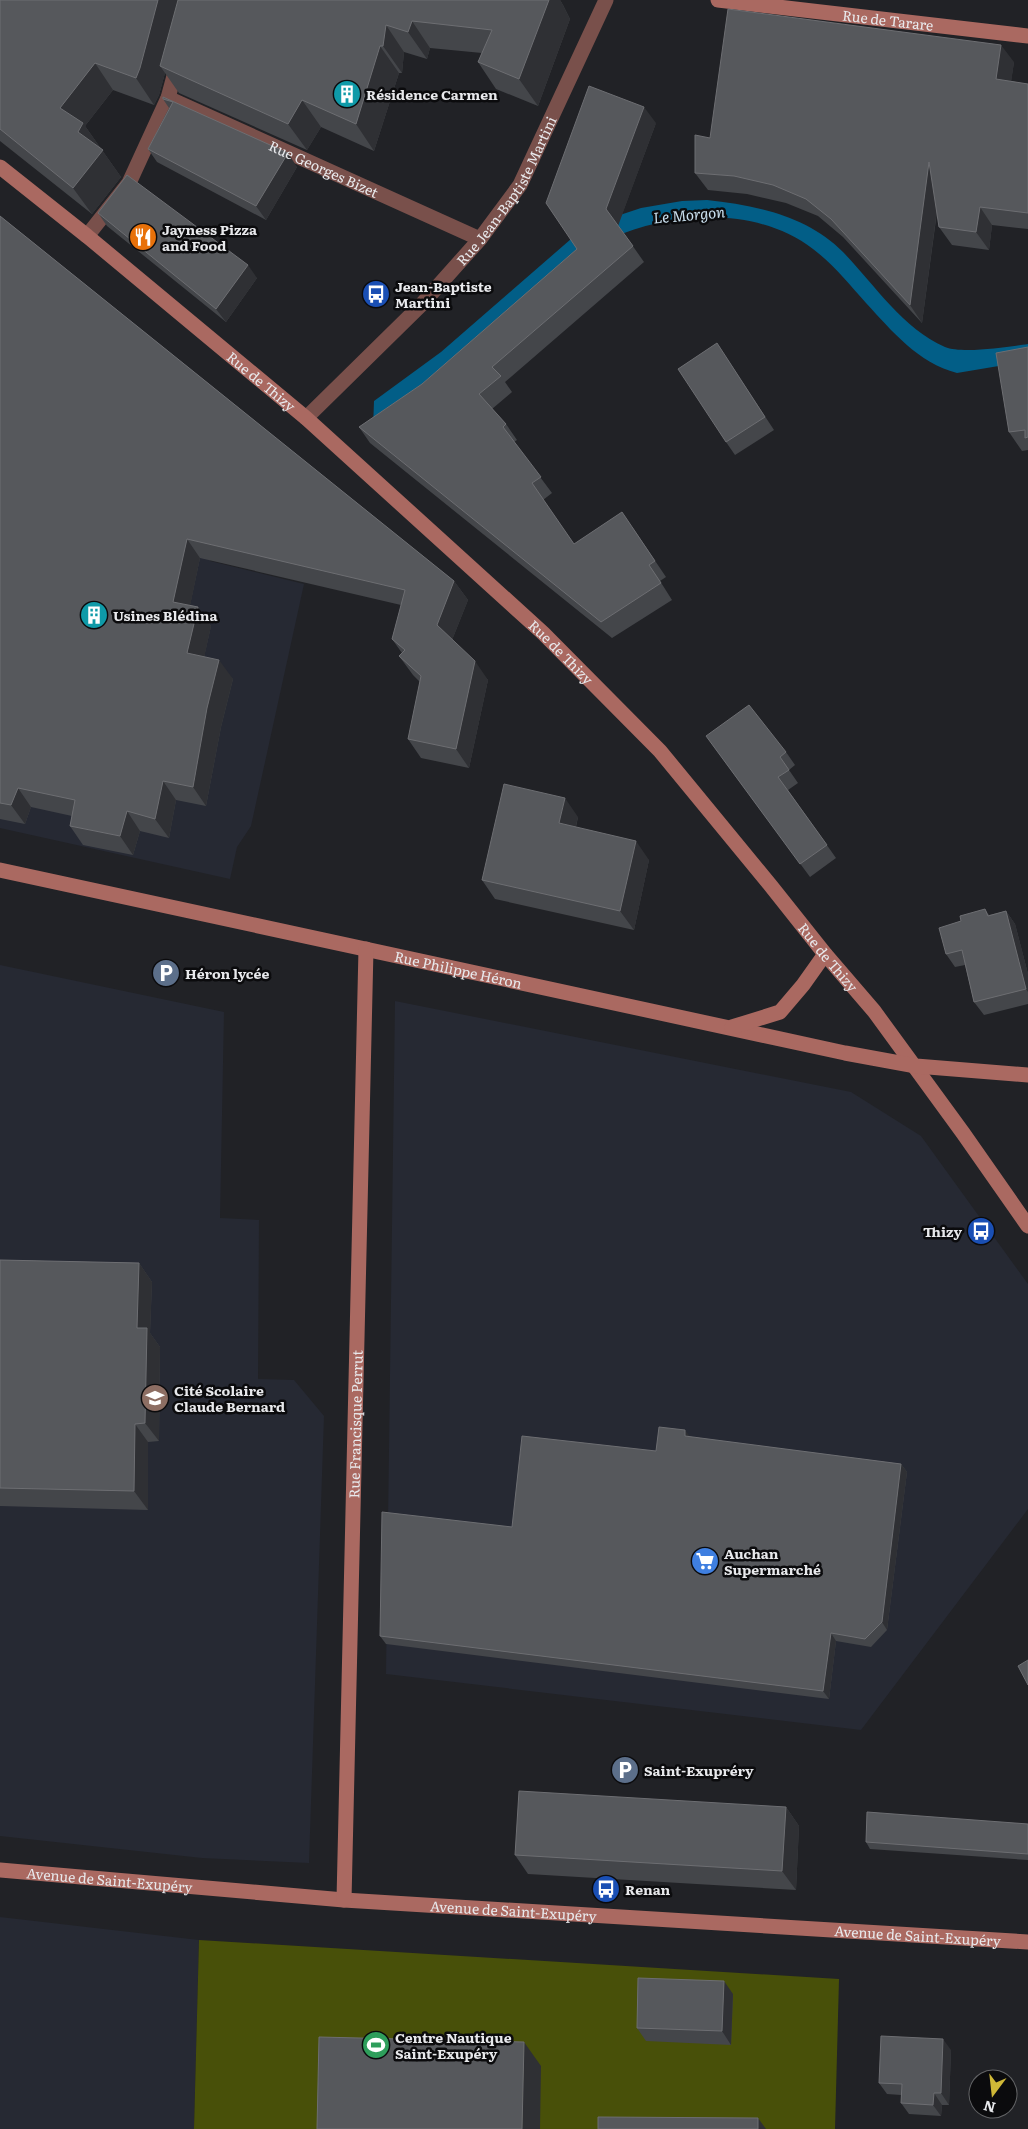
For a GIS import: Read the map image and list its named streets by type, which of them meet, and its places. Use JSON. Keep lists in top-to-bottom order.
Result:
{
  "streets": {
    "street": [
      "Rue de Tarare",
      "Rue Georges Bizet",
      "Rue Jean-Baptiste Martini",
      "Rue de Thizy",
      "Rue Philippe Héron",
      "Rue Francisque Perrut",
      "Avenue de Saint-Exupéry"
    ]
  },
  "crossings": [
    ["Rue Georges Bizet", "Rue Jean-Baptiste Martini"],
    ["Rue Jean-Baptiste Martini", "Rue de Thizy"],
    ["Rue de Thizy", "Rue Philippe Héron"],
    ["Rue Philippe Héron", "Rue Francisque Perrut"],
    ["Rue Francisque Perrut", "Avenue de Saint-Exupéry"]
  ],
  "water": ["Le Morgon"],
  "places": {
    "building": ["Résidence Carmen", "Usines Blédina"],
    "restaurant": ["Jayness Pizza and Food"],
    "bus stop": ["Jean-Baptiste Martini", "Thizy", "Renan"],
    "parking": ["Héron lycée", "Saint-Exupréry"],
    "school or university": ["Cité Scolaire Claude Bernard"],
    "supermarket": ["Auchan Supermarché"],
    "sports": ["Centre Nautique Saint-Exupéry"]
  },
  "north": "bottom"
}
